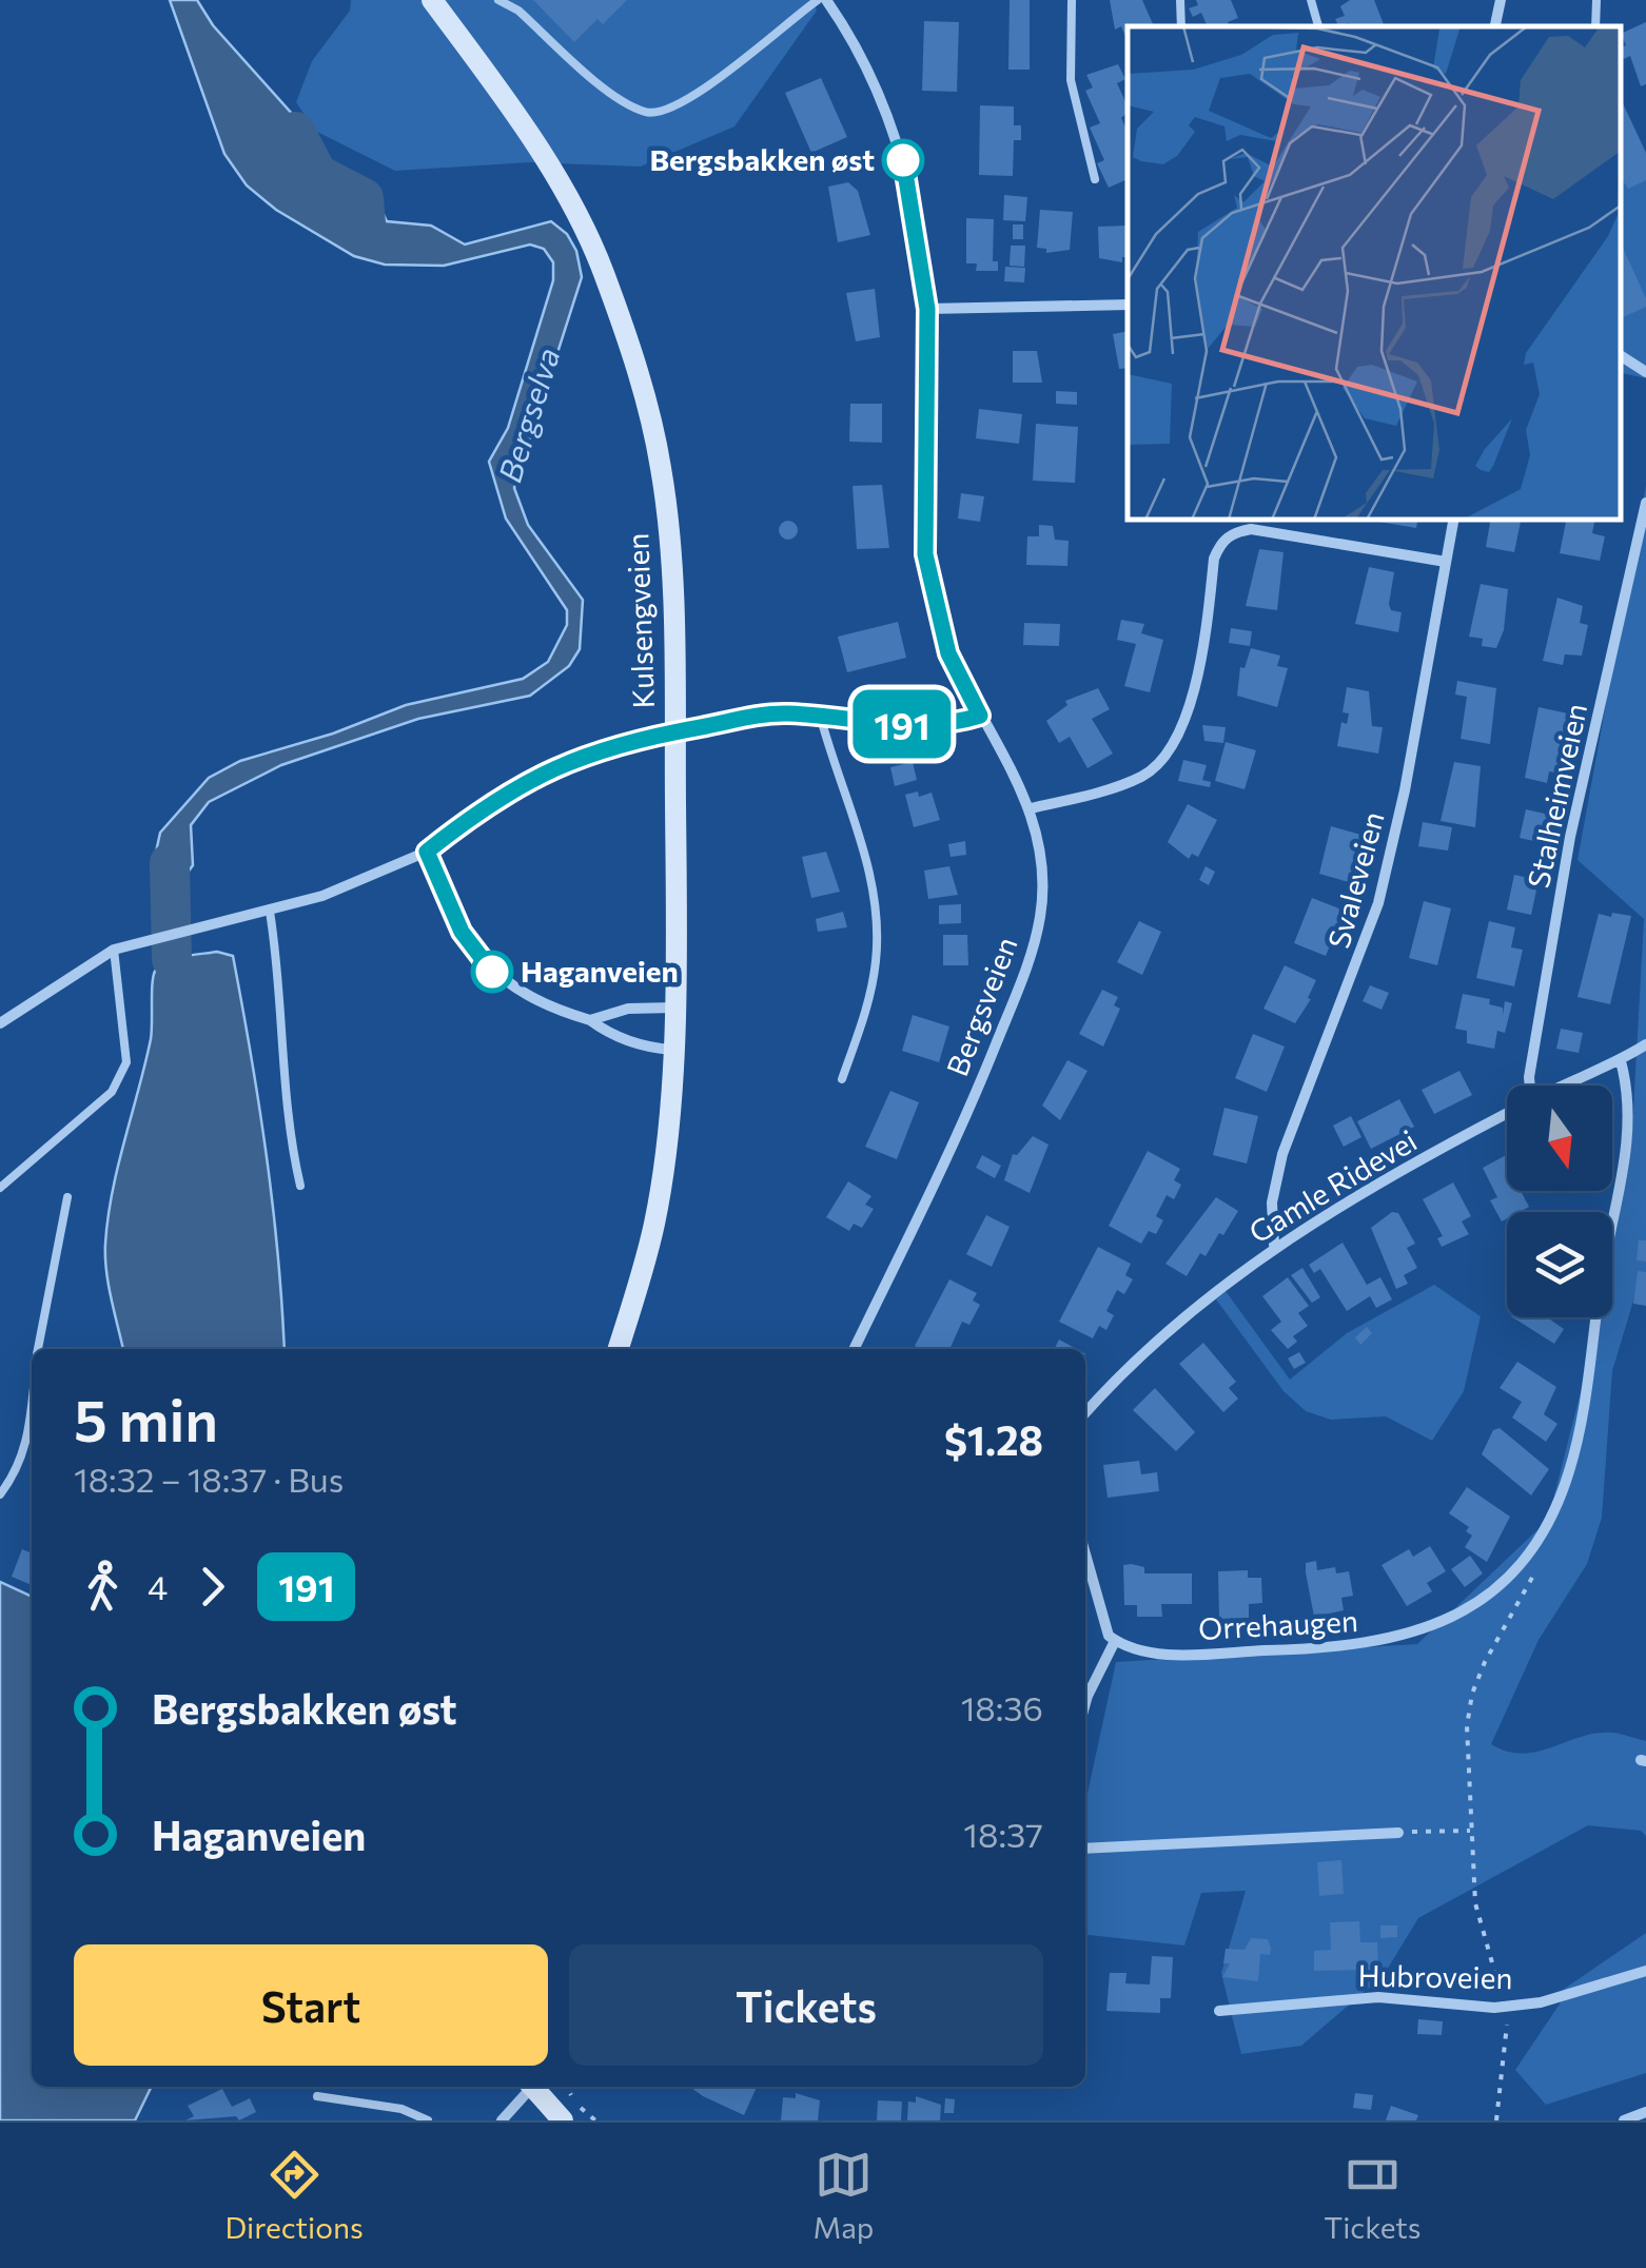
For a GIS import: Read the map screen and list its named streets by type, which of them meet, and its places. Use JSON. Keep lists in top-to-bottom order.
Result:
{
  "streets": {
    "main road": ["Kulsengveien"],
    "street": [
      "Stalheimveien",
      "Svaleveien",
      "Bergsveien",
      "Gamle Ridevei",
      "Orrehaugen",
      "Hubroveien"
    ]
  },
  "crossings": [
    ["Svaleveien", "Gamle Ridevei"],
    ["Gamle Ridevei", "Orrehaugen"]
  ],
  "water": ["Bergselva"],
  "places": ["Bergsbakken øst", "Haganveien"],
  "lines": ["bus line 191"],
  "north": "bottom",
  "page": {
    "on_map": "191",
    "heading": ["5 min", "18:32 – 18:37 · Bus", "$1.28"],
    "legs": ["4", "191"],
    "list": [
      {
        "name": "Bergsbakken øst",
        "value": "18:36"
      },
      {
        "name": "Haganveien",
        "value": "18:37"
      }
    ],
    "buttons": ["Start", "Tickets"],
    "tabs": ["Directions", "Map", "Tickets"]
  }
}
